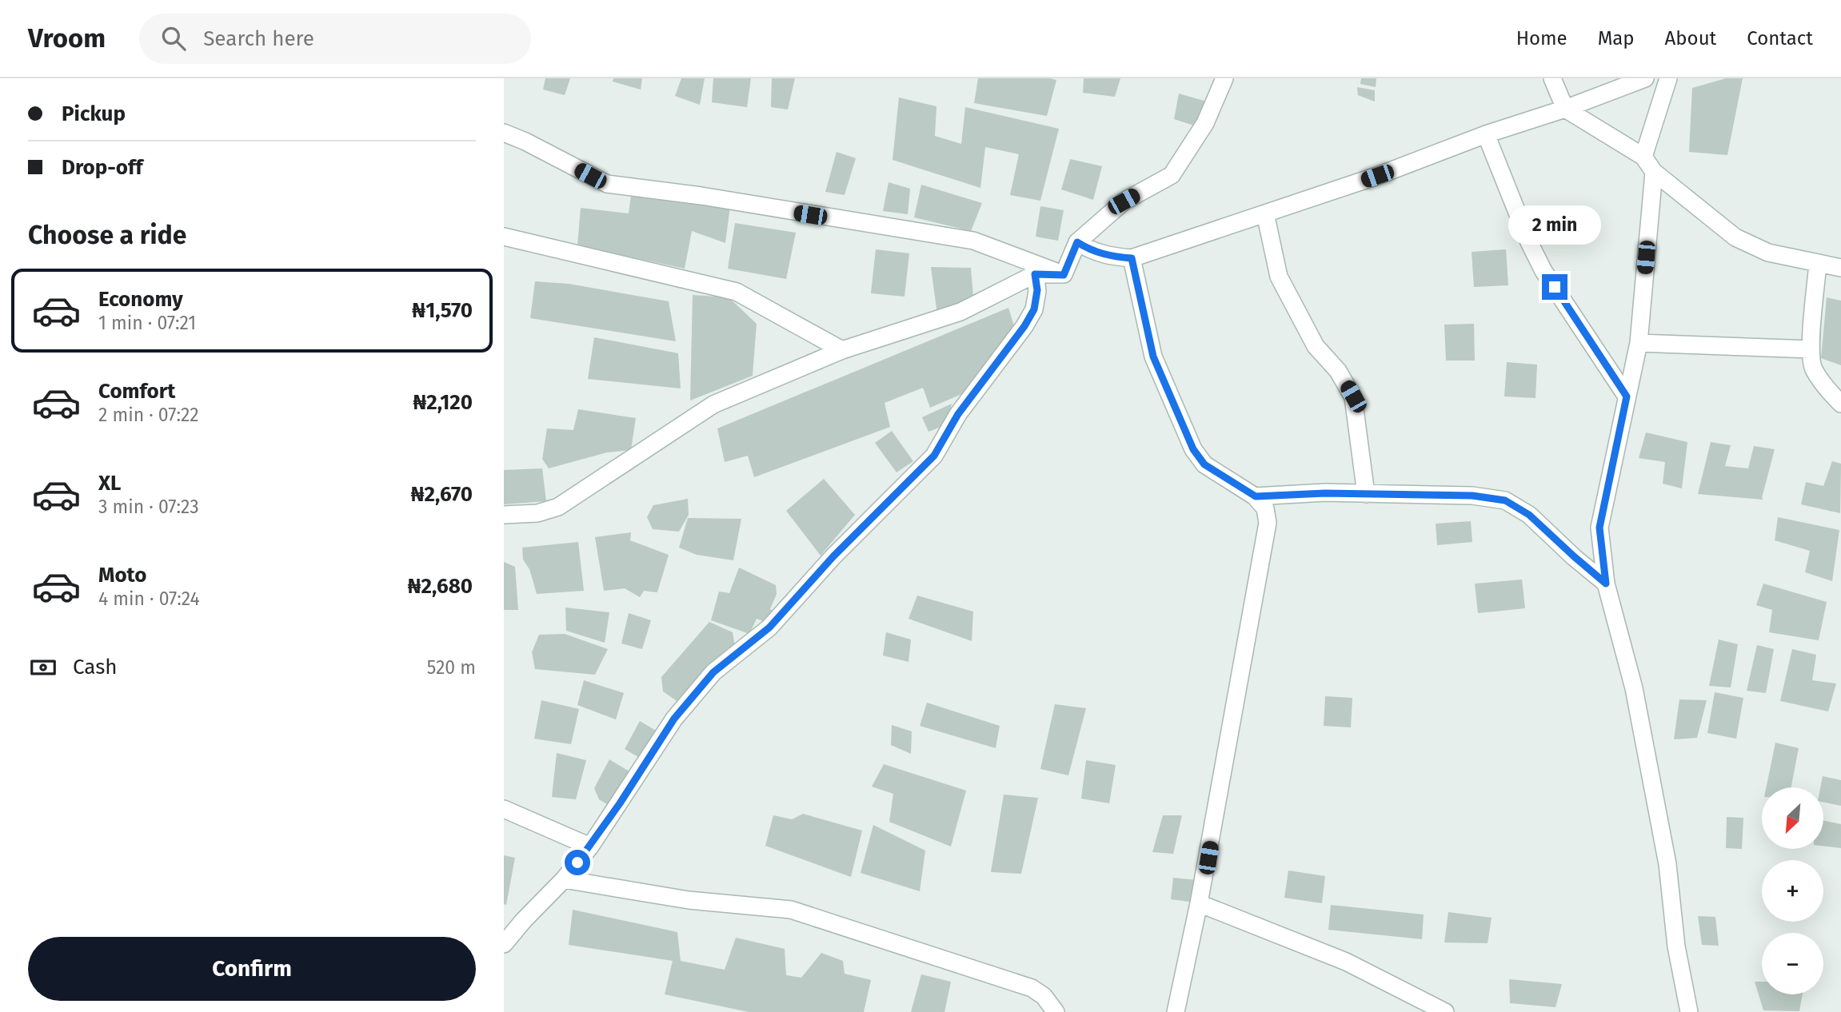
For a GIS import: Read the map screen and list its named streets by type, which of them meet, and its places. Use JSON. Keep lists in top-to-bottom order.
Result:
{
  "north": "bottom left",
  "page": {
    "header": "Vroom",
    "search": "Search here",
    "nav": [
      "Home",
      "Map",
      "About",
      "Contact"
    ],
    "banner": ["Pickup", "Drop-off"],
    "heading": "Choose a ride",
    "bubble": "2 min",
    "list": [
      {
        "name": "Economy",
        "note": "1 min · 07:21",
        "value": "₦1,570"
      },
      {
        "name": "Comfort",
        "note": "2 min · 07:22",
        "value": "₦2,120"
      },
      {
        "name": "XL",
        "note": "3 min · 07:23",
        "value": "₦2,670"
      },
      {
        "name": "Moto",
        "note": "4 min · 07:24",
        "value": "₦2,680"
      }
    ],
    "pay": ["Cash", "520 m"],
    "map_buttons": ["+", "−"],
    "buttons": "Confirm"
  }
}
